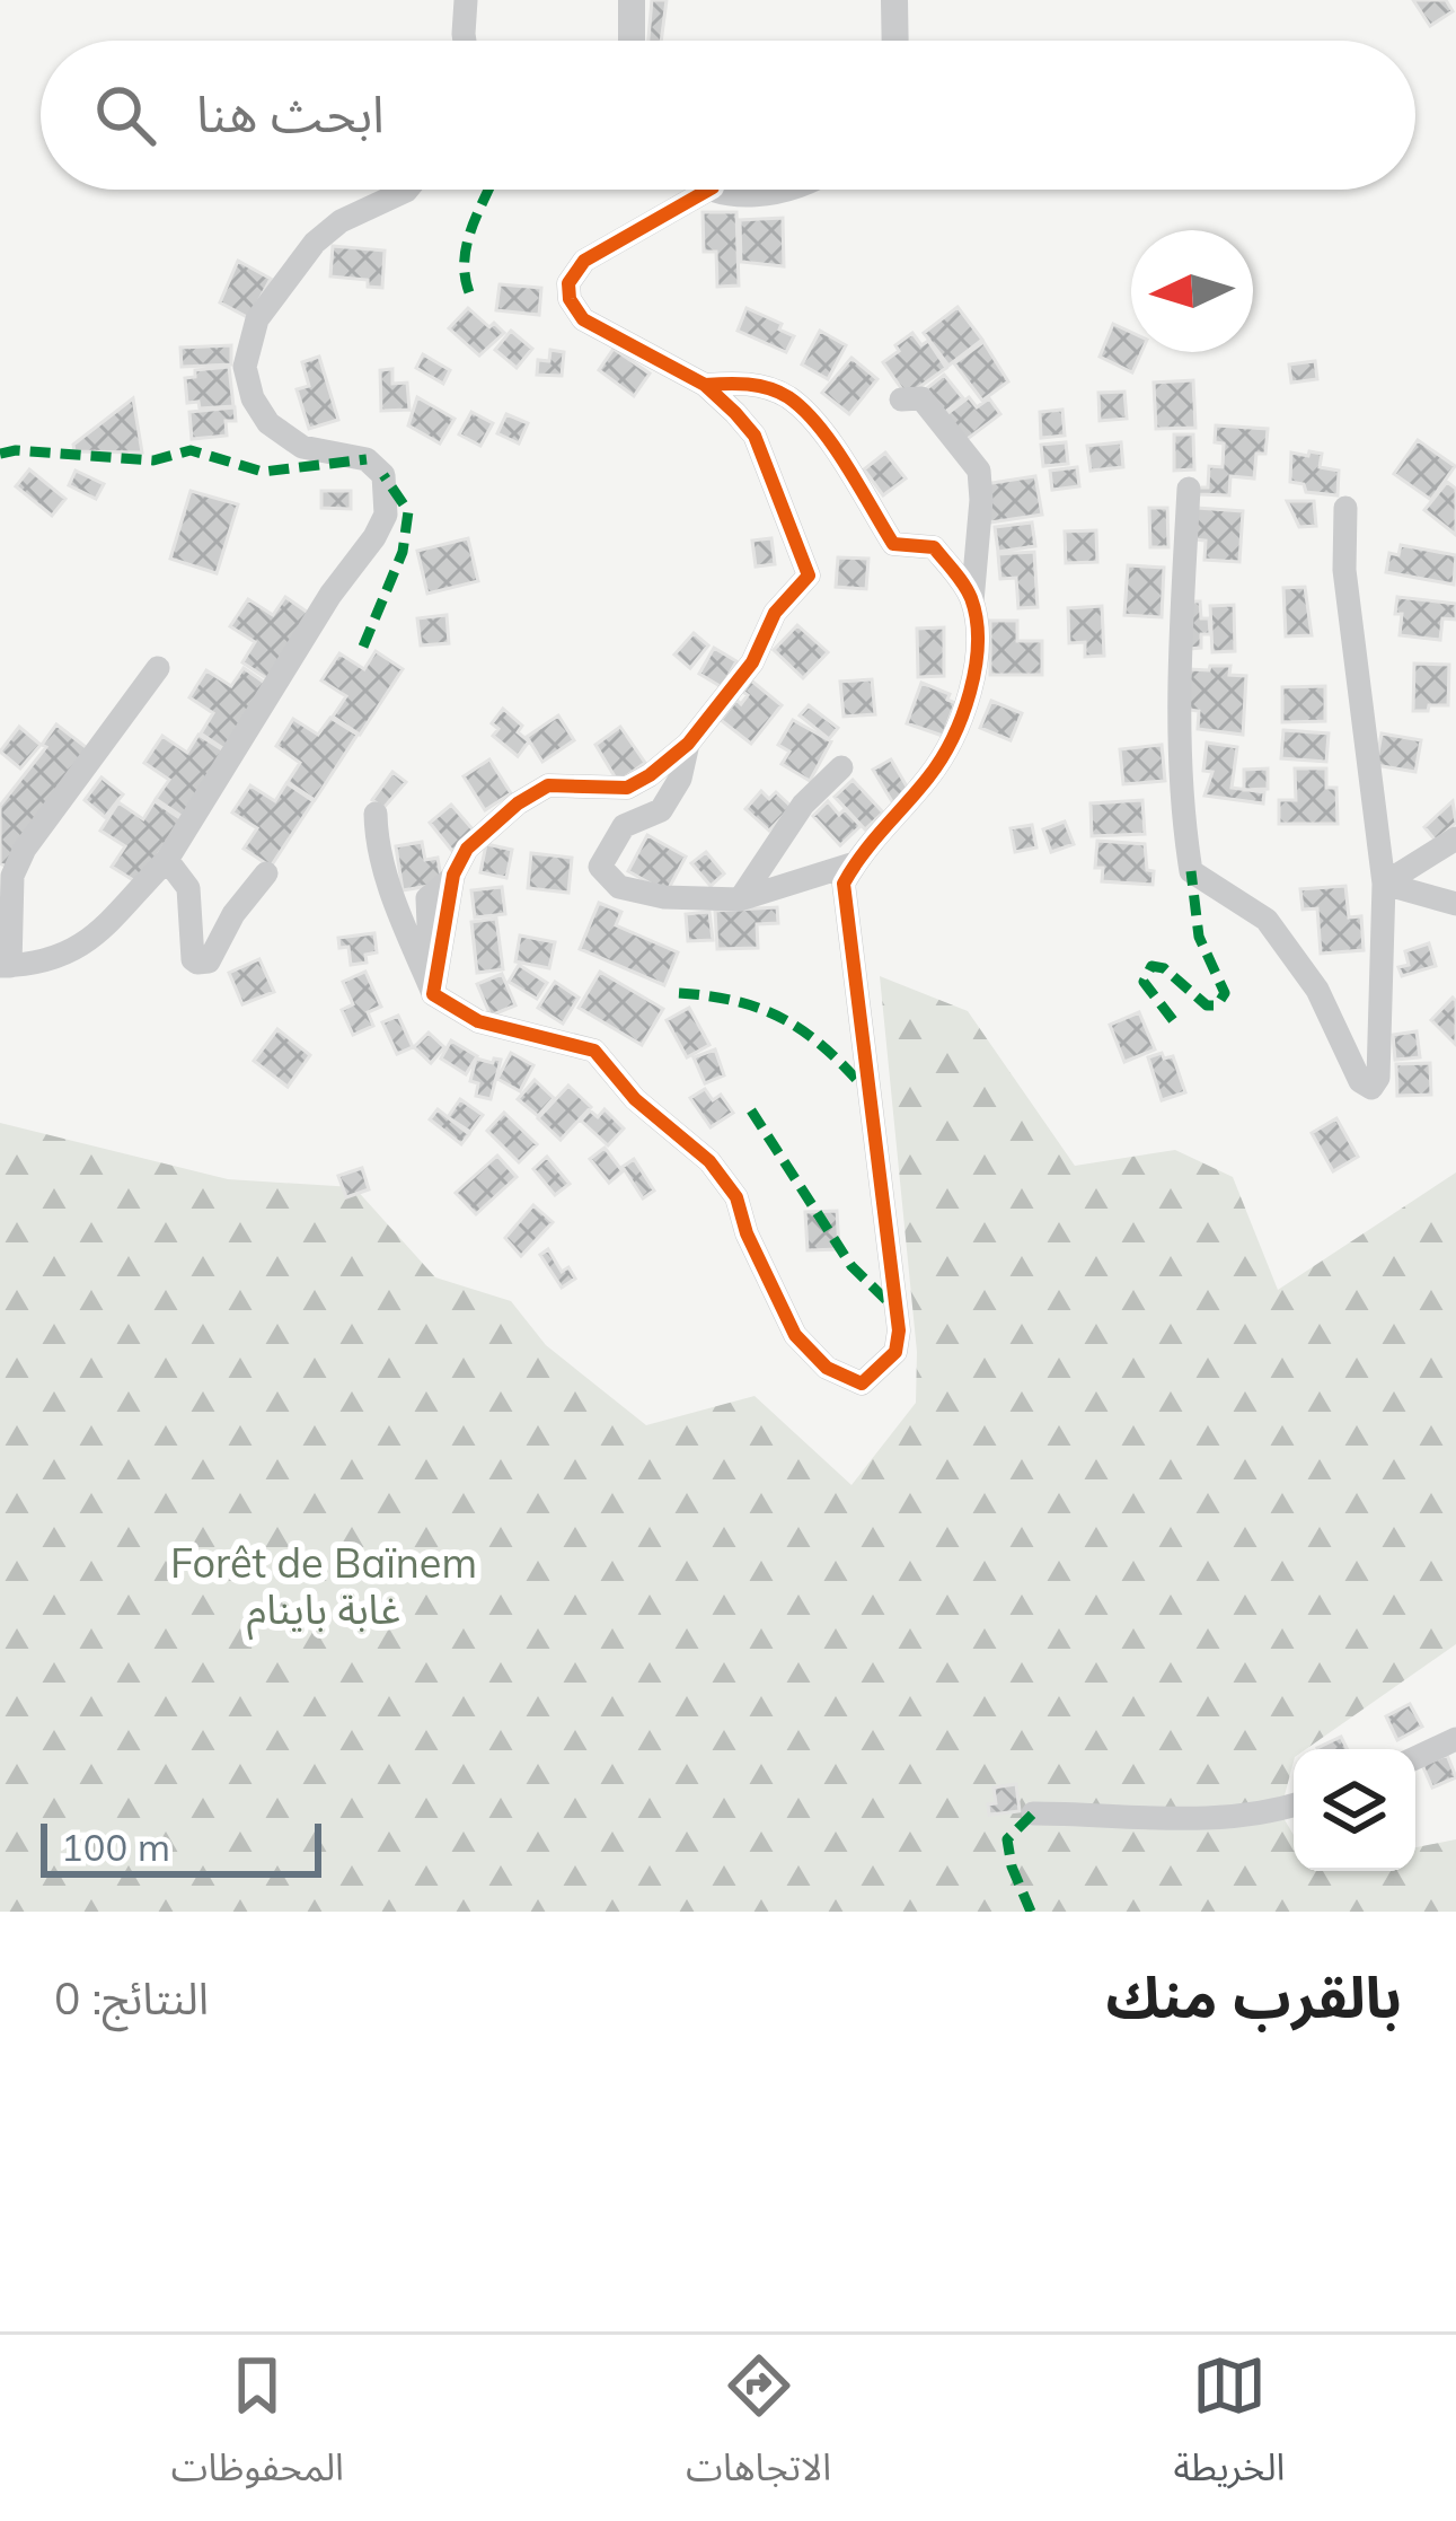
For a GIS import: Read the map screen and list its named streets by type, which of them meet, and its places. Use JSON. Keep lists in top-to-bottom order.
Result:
{
  "parks": ["Forêt de Baïnem غابة باينام"],
  "scale_bar": "100 m",
  "north": "left",
  "page": {
    "search": "ابحث هنا",
    "scale": "100 m",
    "heading": ["بالقرب منك", "النتائج: 0"],
    "nav": ["الخريطة", "الاتجاهات", "المحفوظات"]
  }
}
